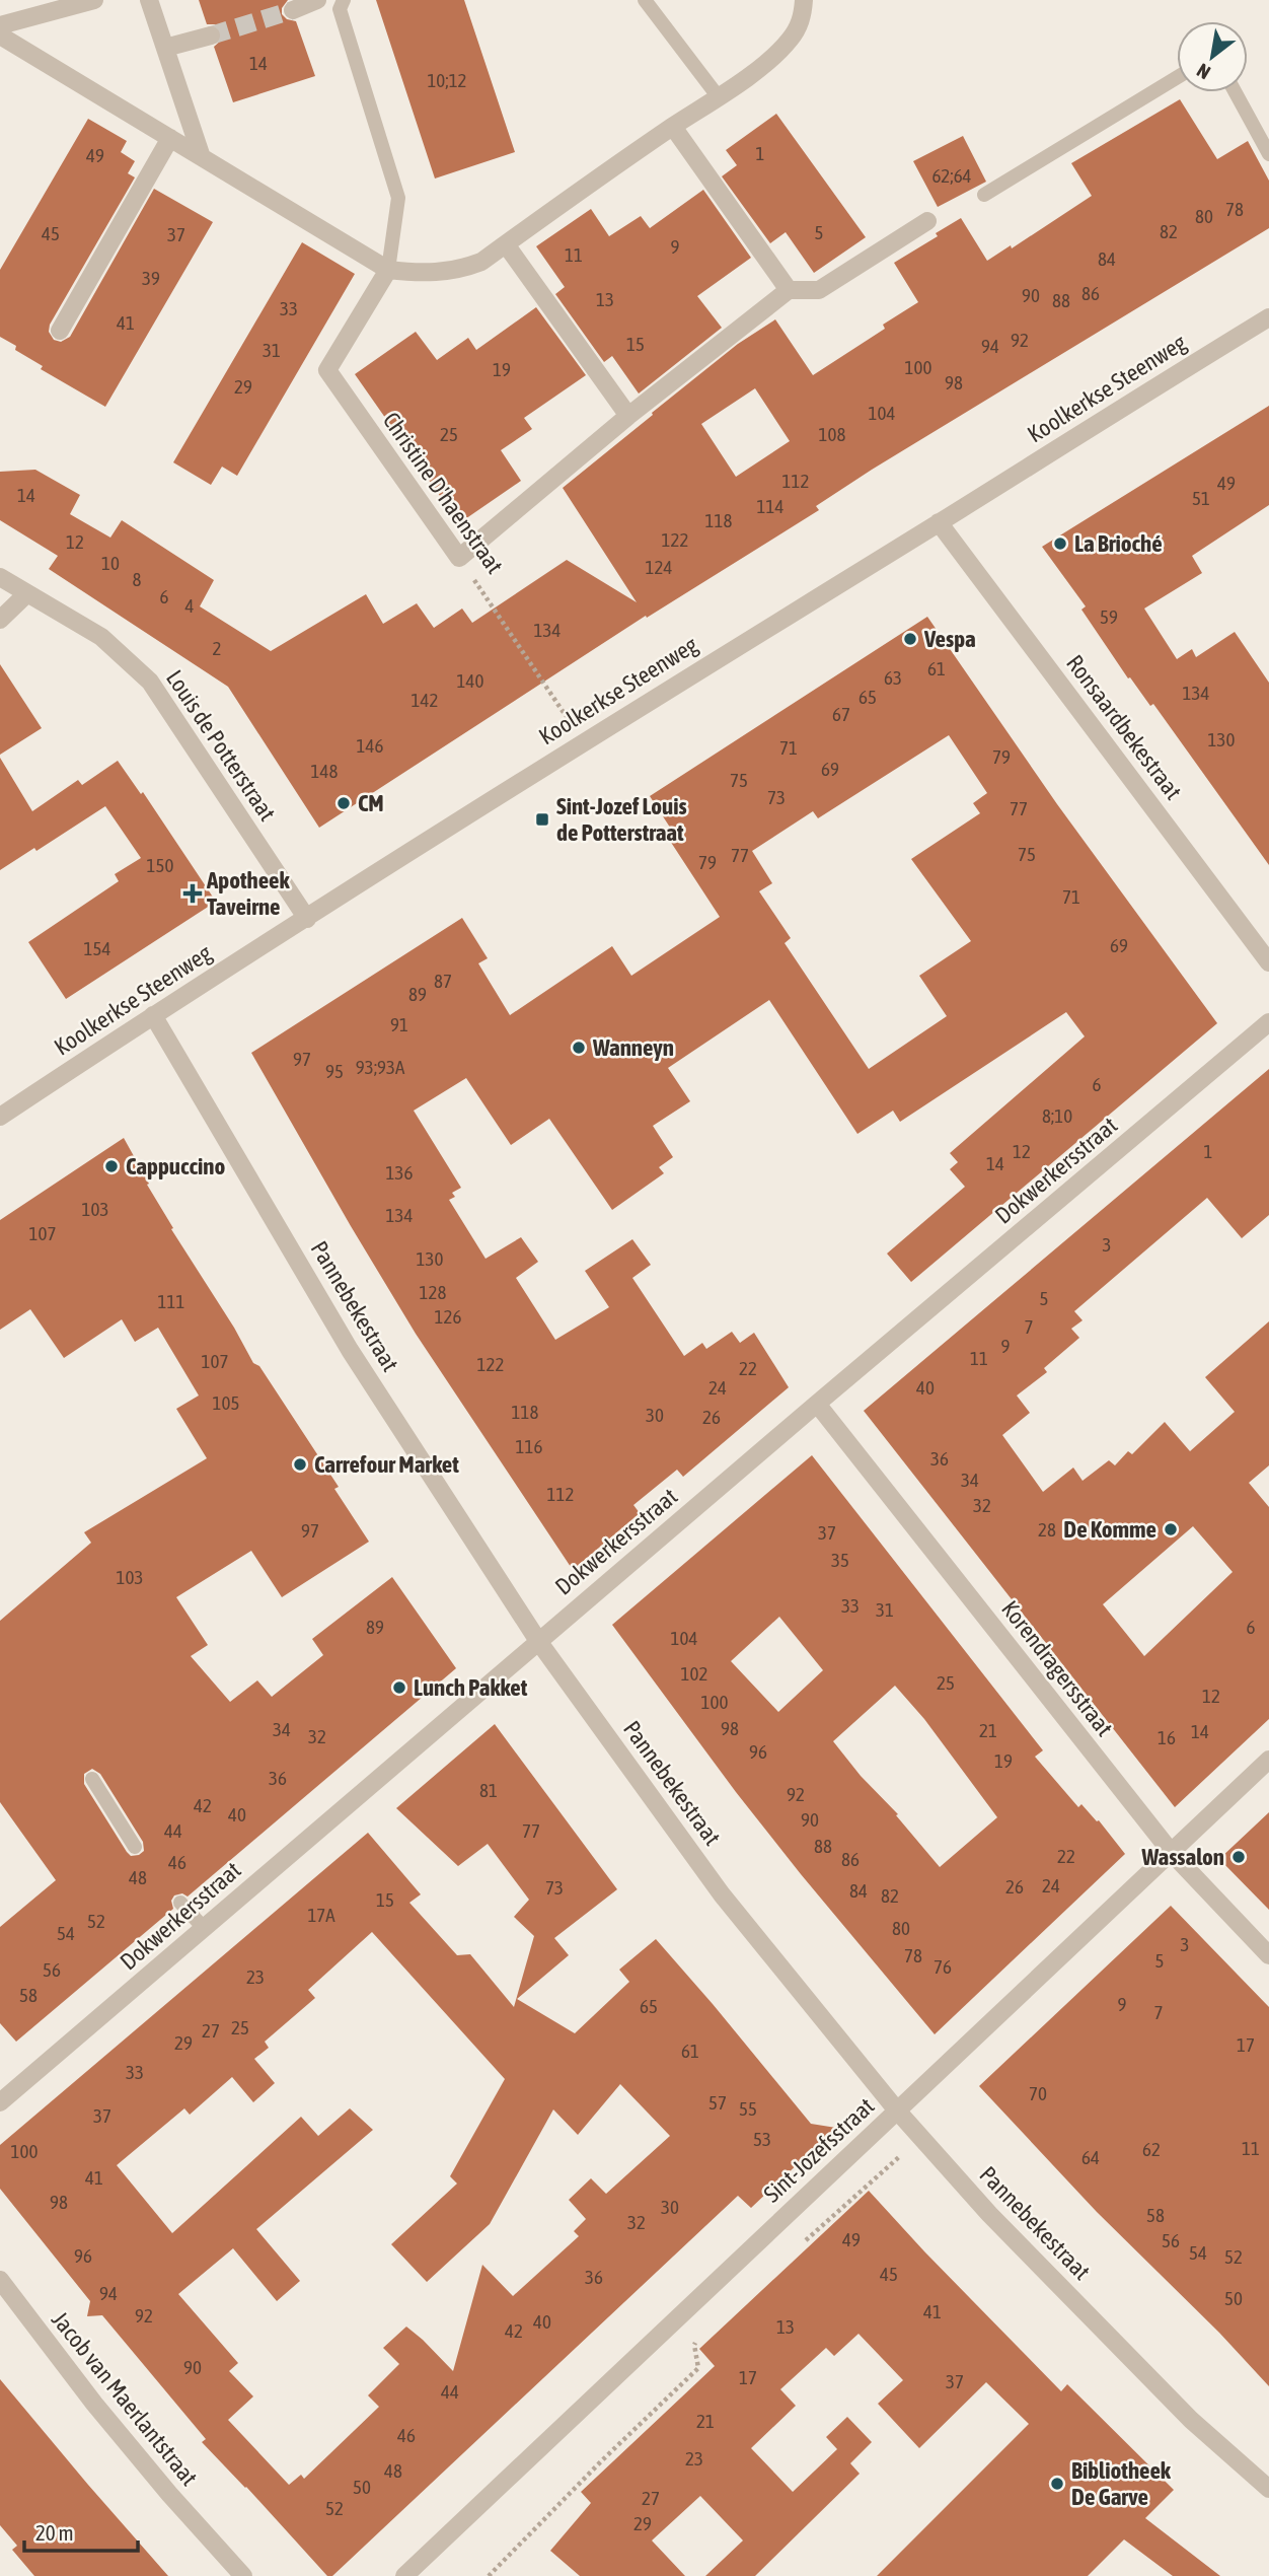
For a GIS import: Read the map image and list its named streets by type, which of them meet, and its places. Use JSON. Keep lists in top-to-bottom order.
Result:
{
  "streets": {
    "street": [
      "Koolkerkse Steenweg",
      "Christine D'haenstraat",
      "Ronsaardbekestraat",
      "Louis de Potterstraat",
      "Dokwerkersstraat",
      "Pannebekestraat",
      "Korendragersstraat",
      "Sint-Jozefsstraat",
      "Jacob van Maerlantstraat"
    ]
  },
  "crossings": [
    ["Koolkerkse Steenweg", "Christine D'haenstraat"],
    ["Koolkerkse Steenweg", "Ronsaardbekestraat"],
    ["Koolkerkse Steenweg", "Louis de Potterstraat"],
    ["Koolkerkse Steenweg", "Pannebekestraat"],
    ["Dokwerkersstraat", "Pannebekestraat"],
    ["Dokwerkersstraat", "Korendragersstraat"],
    ["Pannebekestraat", "Sint-Jozefsstraat"],
    ["Korendragersstraat", "Sint-Jozefsstraat"]
  ],
  "places": {
    "other": [
      "La Brioché",
      "Vespa",
      "CM",
      "Wanneyn",
      "Cappuccino",
      "Carrefour Market",
      "De Komme",
      "Lunch Pakket",
      "Wassalon",
      "Bibliotheek De Garve"
    ],
    "transit": ["Sint-Jozef Louis de Potterstraat"],
    "health": ["Apotheek Taveirne"]
  },
  "house_numbers": [
    "14",
    "10;12",
    "1",
    "49",
    "62;64",
    "78",
    "80",
    "82",
    "5",
    "45",
    "37",
    "9",
    "11",
    "84",
    "39",
    "86",
    "90",
    "13",
    "88",
    "33",
    "41",
    "92",
    "15",
    "94",
    "31",
    "100",
    "19",
    "98",
    "29",
    "104",
    "25",
    "108",
    "112",
    "49",
    "14",
    "51",
    "114",
    "118",
    "122",
    "12",
    "10",
    "124",
    "8",
    "6",
    "4",
    "59",
    "134",
    "2",
    "61",
    "63",
    "140",
    "134",
    "65",
    "142",
    "67",
    "130",
    "146",
    "71",
    "79",
    "69",
    "148",
    "75",
    "73",
    "77",
    "75",
    "77",
    "79",
    "150",
    "71",
    "69",
    "154",
    "87",
    "89",
    "91",
    "97",
    "93;93A",
    "95",
    "6",
    "8;10",
    "12",
    "1",
    "14",
    "136",
    "103",
    "134",
    "107",
    "3",
    "130",
    "128",
    "5",
    "111",
    "126",
    "7",
    "9",
    "11",
    "107",
    "122",
    "22",
    "24",
    "40",
    "105",
    "118",
    "30",
    "26",
    "116",
    "36",
    "34",
    "112",
    "32",
    "28",
    "97",
    "37",
    "35",
    "103",
    "33",
    "31",
    "89",
    "6",
    "104",
    "102",
    "25",
    "12",
    "100",
    "98",
    "34",
    "21",
    "14",
    "32",
    "16",
    "96",
    "19",
    "36",
    "81",
    "92",
    "42",
    "40",
    "90",
    "44",
    "77",
    "88",
    "22",
    "86",
    "46",
    "48",
    "24",
    "26",
    "73",
    "84",
    "82",
    "15",
    "17A",
    "52",
    "80",
    "54",
    "3",
    "78",
    "5",
    "76",
    "56",
    "23",
    "58",
    "9",
    "65",
    "7",
    "25",
    "27",
    "29",
    "17",
    "61",
    "33",
    "70",
    "57",
    "55",
    "37",
    "53",
    "11",
    "62",
    "100",
    "64",
    "41",
    "98",
    "30",
    "58",
    "32",
    "49",
    "56",
    "54",
    "96",
    "52",
    "45",
    "36",
    "94",
    "50",
    "41",
    "92",
    "40",
    "13",
    "42",
    "90",
    "17",
    "37",
    "44",
    "21",
    "46",
    "23",
    "48",
    "50",
    "27",
    "52",
    "29"
  ],
  "scale_bar": "20 m",
  "north": "bottom left"
}
